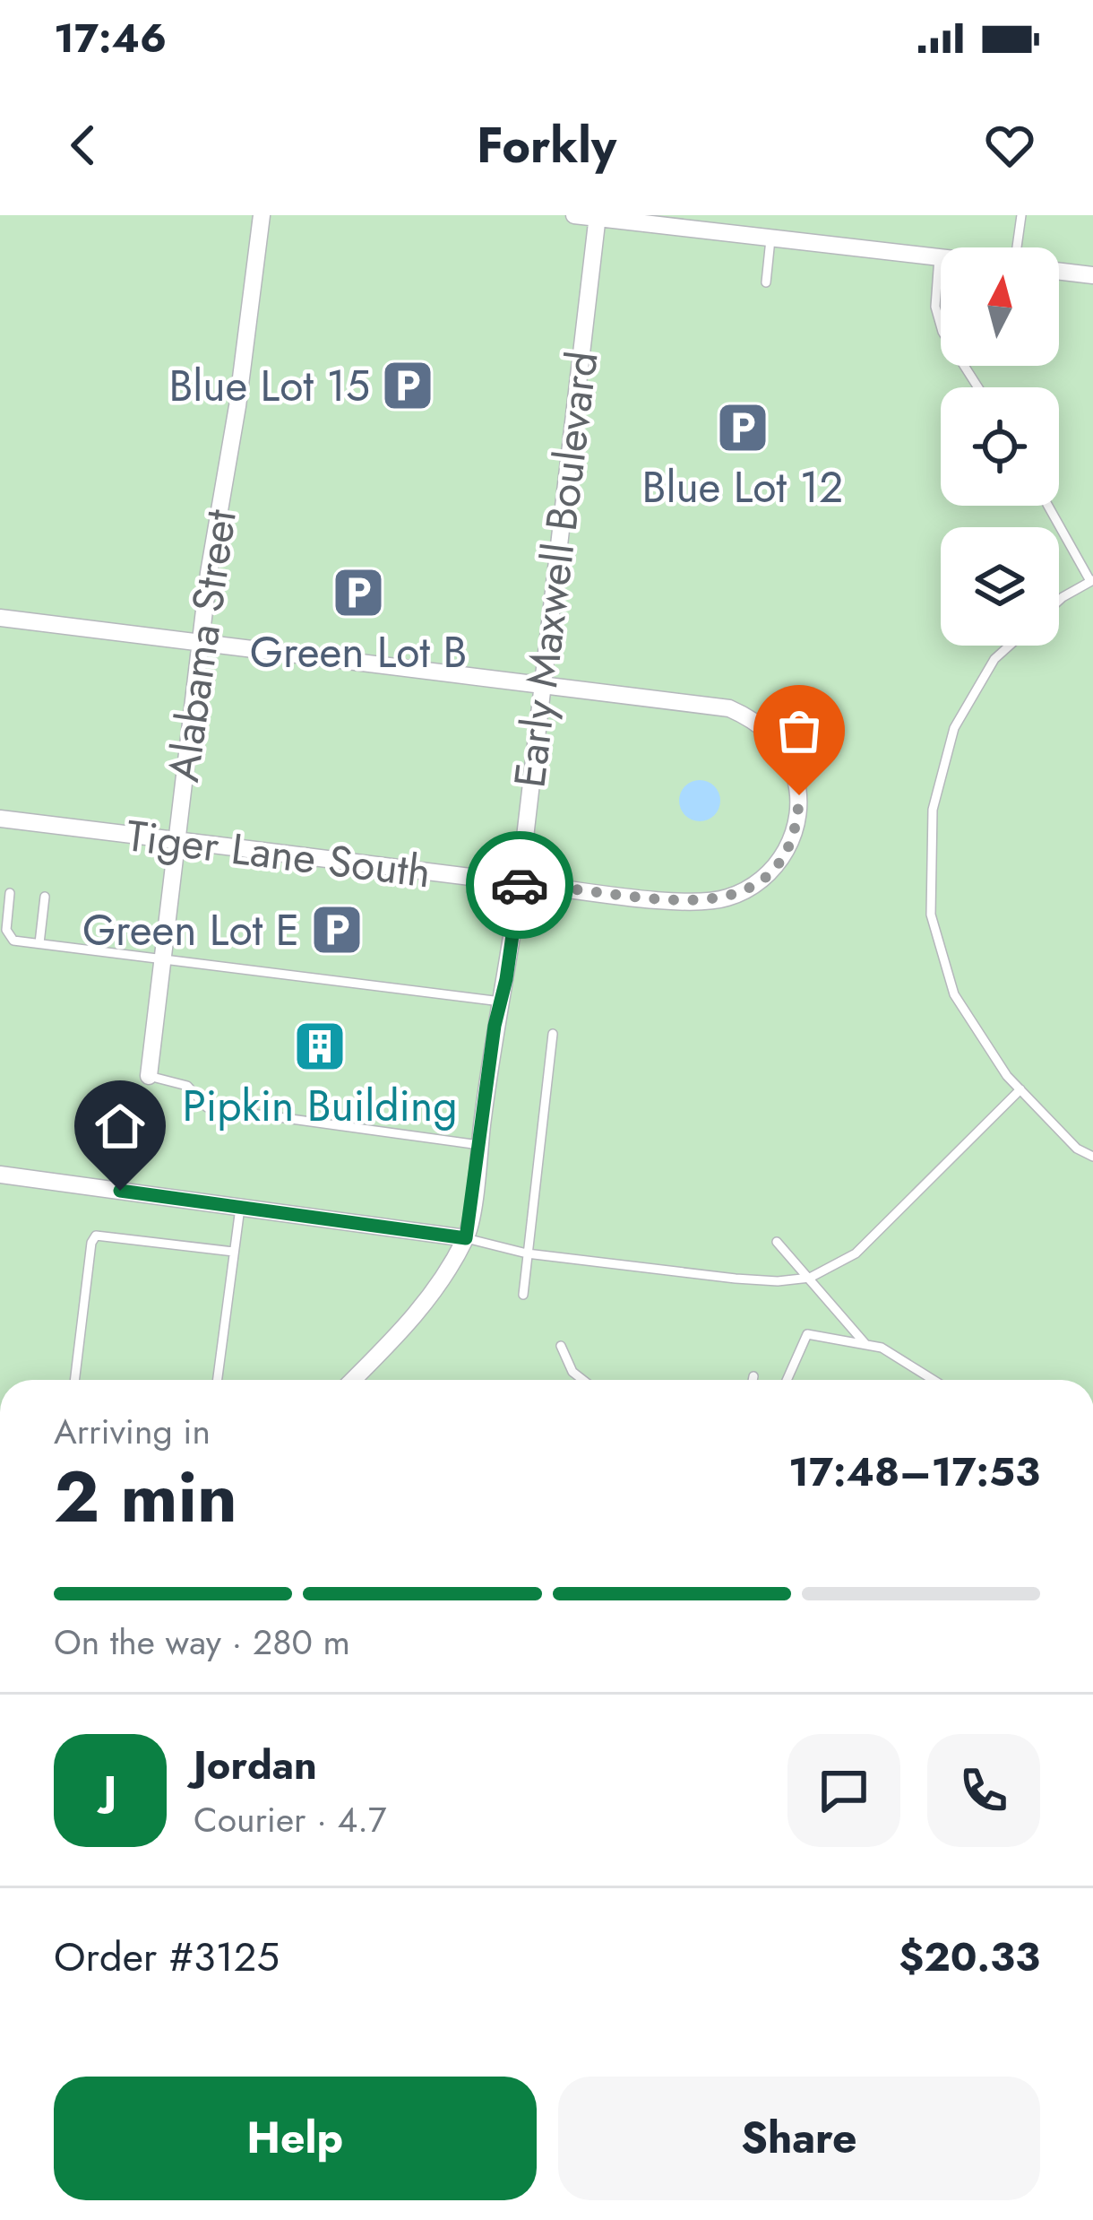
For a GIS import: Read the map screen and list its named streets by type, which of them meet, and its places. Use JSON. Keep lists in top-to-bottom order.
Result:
{
  "streets": {
    "street": ["Early Maxwell Boulevard", "Alabama Street", "Tiger Lane South"]
  },
  "crossings": [
    ["Early Maxwell Boulevard", "Tiger Lane South"],
    ["Alabama Street", "Tiger Lane South"]
  ],
  "places": {
    "parking": [
      "Blue Lot 15",
      "Blue Lot 12",
      "Green Lot B",
      "Green Lot E"
    ],
    "building": ["Pipkin Building"]
  },
  "north": "top",
  "page": {
    "status": "17:46",
    "header": "Forkly",
    "heading": ["2 min", "Arriving in", "17:48–17:53"],
    "panel": [
      "Jordan",
      "Courier · 4.7",
      "Order #3125",
      "$20.33"
    ],
    "bar": "On the way · 280 m",
    "round": "J",
    "buttons": ["Help", "Share"]
  }
}
